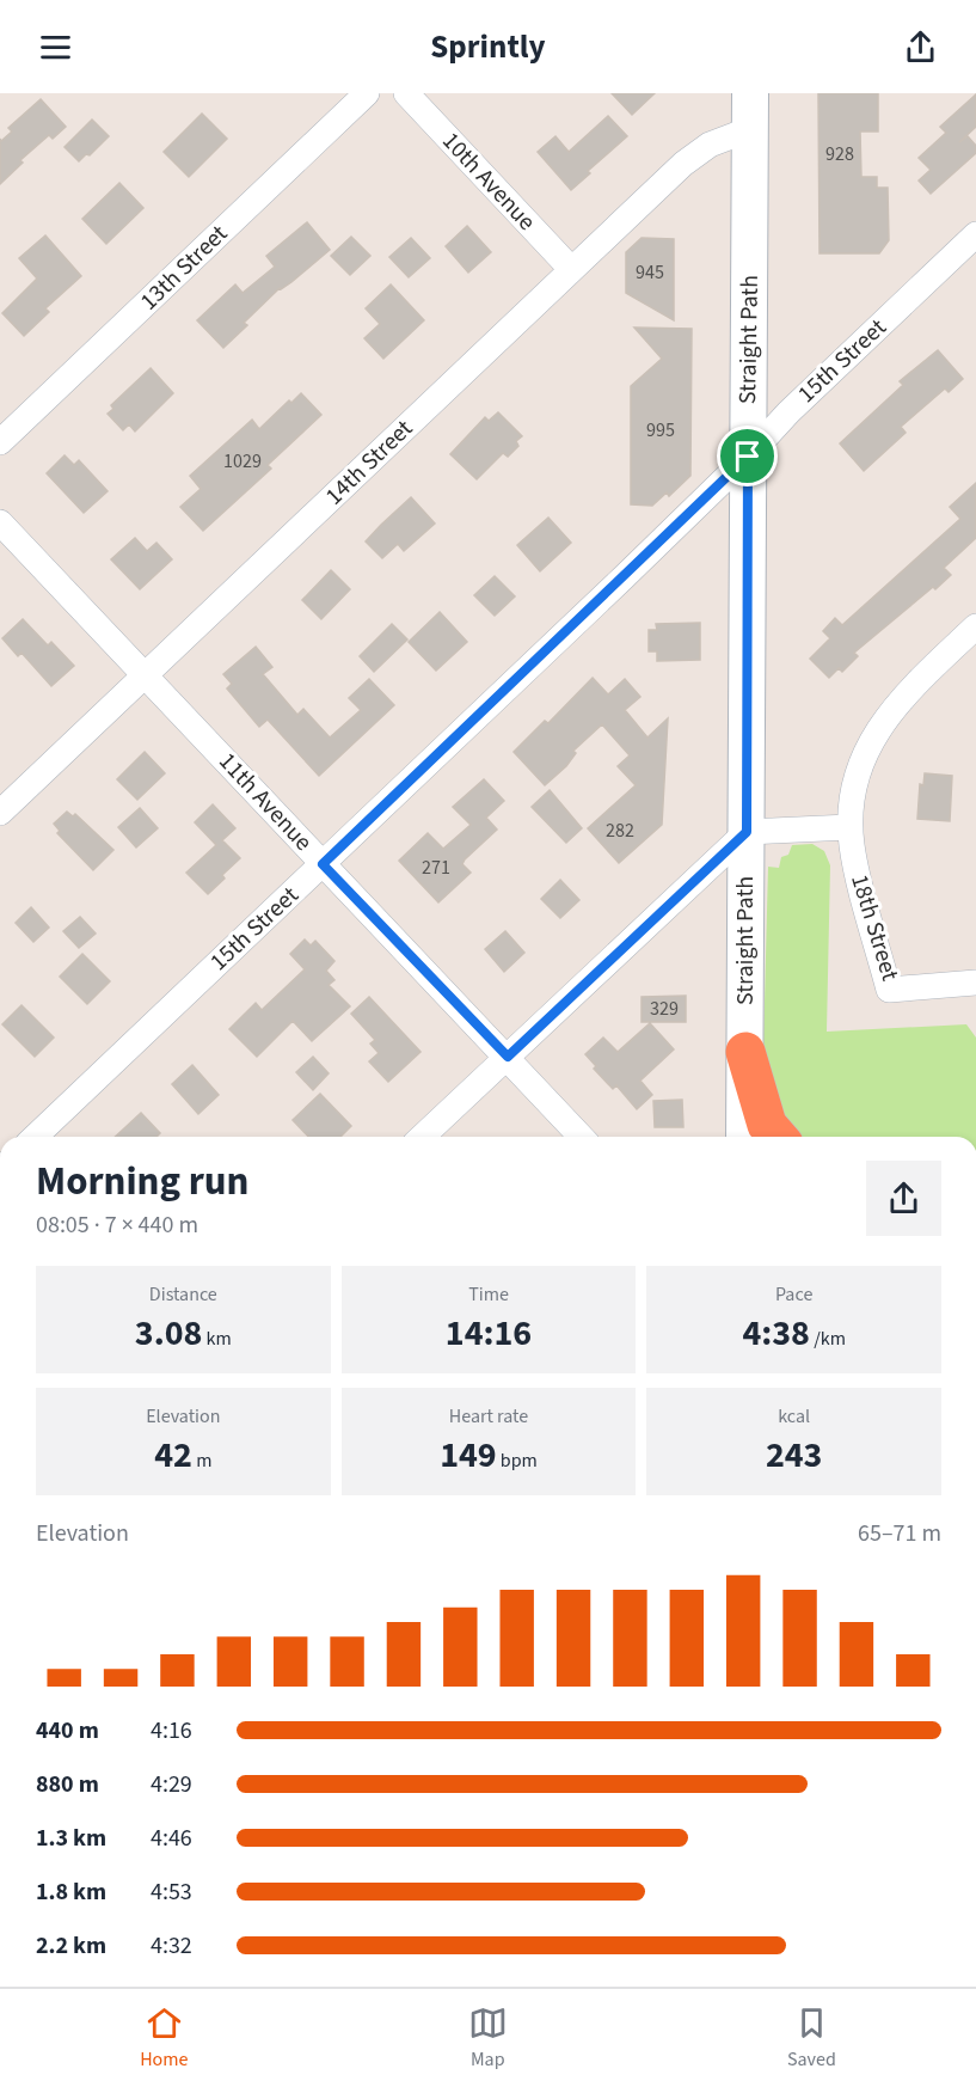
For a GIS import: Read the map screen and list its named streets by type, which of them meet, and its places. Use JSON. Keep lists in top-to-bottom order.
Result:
{
  "streets": {
    "main road": ["Straight Path"],
    "street": [
      "10th Avenue",
      "13th Street",
      "15th Street",
      "14th Street",
      "11th Avenue",
      "18th Street"
    ]
  },
  "crossings": [
    ["10th Avenue", "14th Street"],
    ["Straight Path", "15th Street"],
    ["Straight Path", "14th Street"],
    ["15th Street", "11th Avenue"],
    ["14th Street", "11th Avenue"]
  ],
  "house_numbers": [
    "928",
    "945",
    "995",
    "1029",
    "282",
    "271",
    "329"
  ],
  "page": {
    "header": "Sprintly",
    "heading": ["Morning run", "08:05 · 7 × 440 m"],
    "stats": [
      ["Distance", "3.08 km"],
      ["Time", "14:16"],
      ["Pace", "4:38 /km"],
      ["Elevation", "42 m"],
      ["Heart rate", "149 bpm"],
      ["kcal", "243"]
    ],
    "chart": ["Elevation", "65–71 m"],
    "list": [
      {
        "name": "440 m",
        "note": "4:16"
      },
      {
        "name": "880 m",
        "note": "4:29"
      },
      {
        "name": "1.3 km",
        "note": "4:46"
      },
      {
        "name": "1.8 km",
        "note": "4:53"
      },
      {
        "name": "2.2 km",
        "note": "4:32"
      }
    ],
    "tabs": ["Home", "Map", "Saved"]
  }
}
